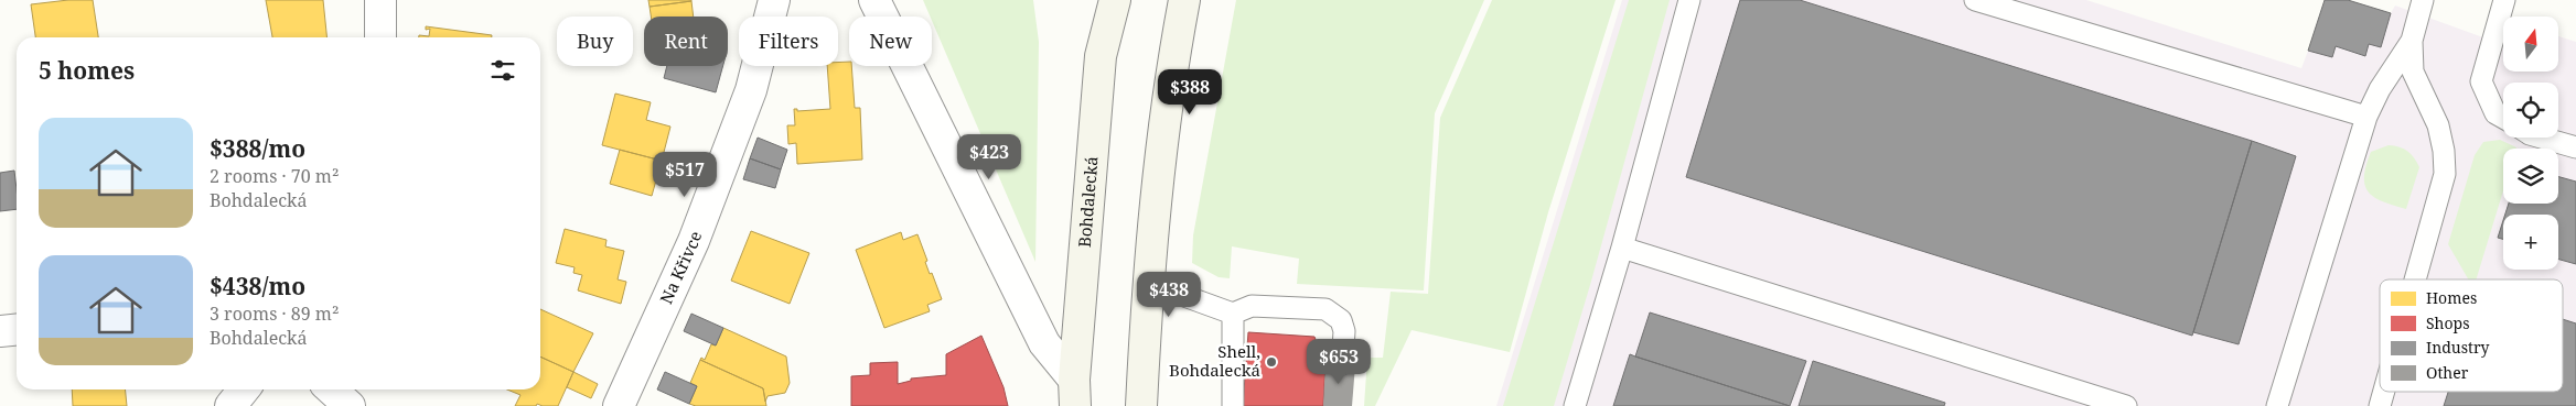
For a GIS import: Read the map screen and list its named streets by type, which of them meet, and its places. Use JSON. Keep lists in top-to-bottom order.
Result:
{
  "streets": {
    "main road": ["Bohdalecká"],
    "street": ["Na Křivce"]
  },
  "places": ["Shell, Bohdalecká"],
  "legend": [
    "Homes",
    "Shops",
    "Industry",
    "Other"
  ],
  "north": "top",
  "page": {
    "map_buttons": "+",
    "chip": [
      "Buy",
      "Rent",
      "Filters",
      "New"
    ],
    "heading": "5 homes",
    "price": [
      "$388",
      "$423",
      "$517",
      "$438",
      "$653"
    ],
    "list": [
      {
        "name": "$388/mo",
        "note": "2 rooms · 70 m² · Bohdalecká"
      },
      {
        "name": "$438/mo",
        "note": "3 rooms · 89 m² · Bohdalecká"
      }
    ]
  }
}
